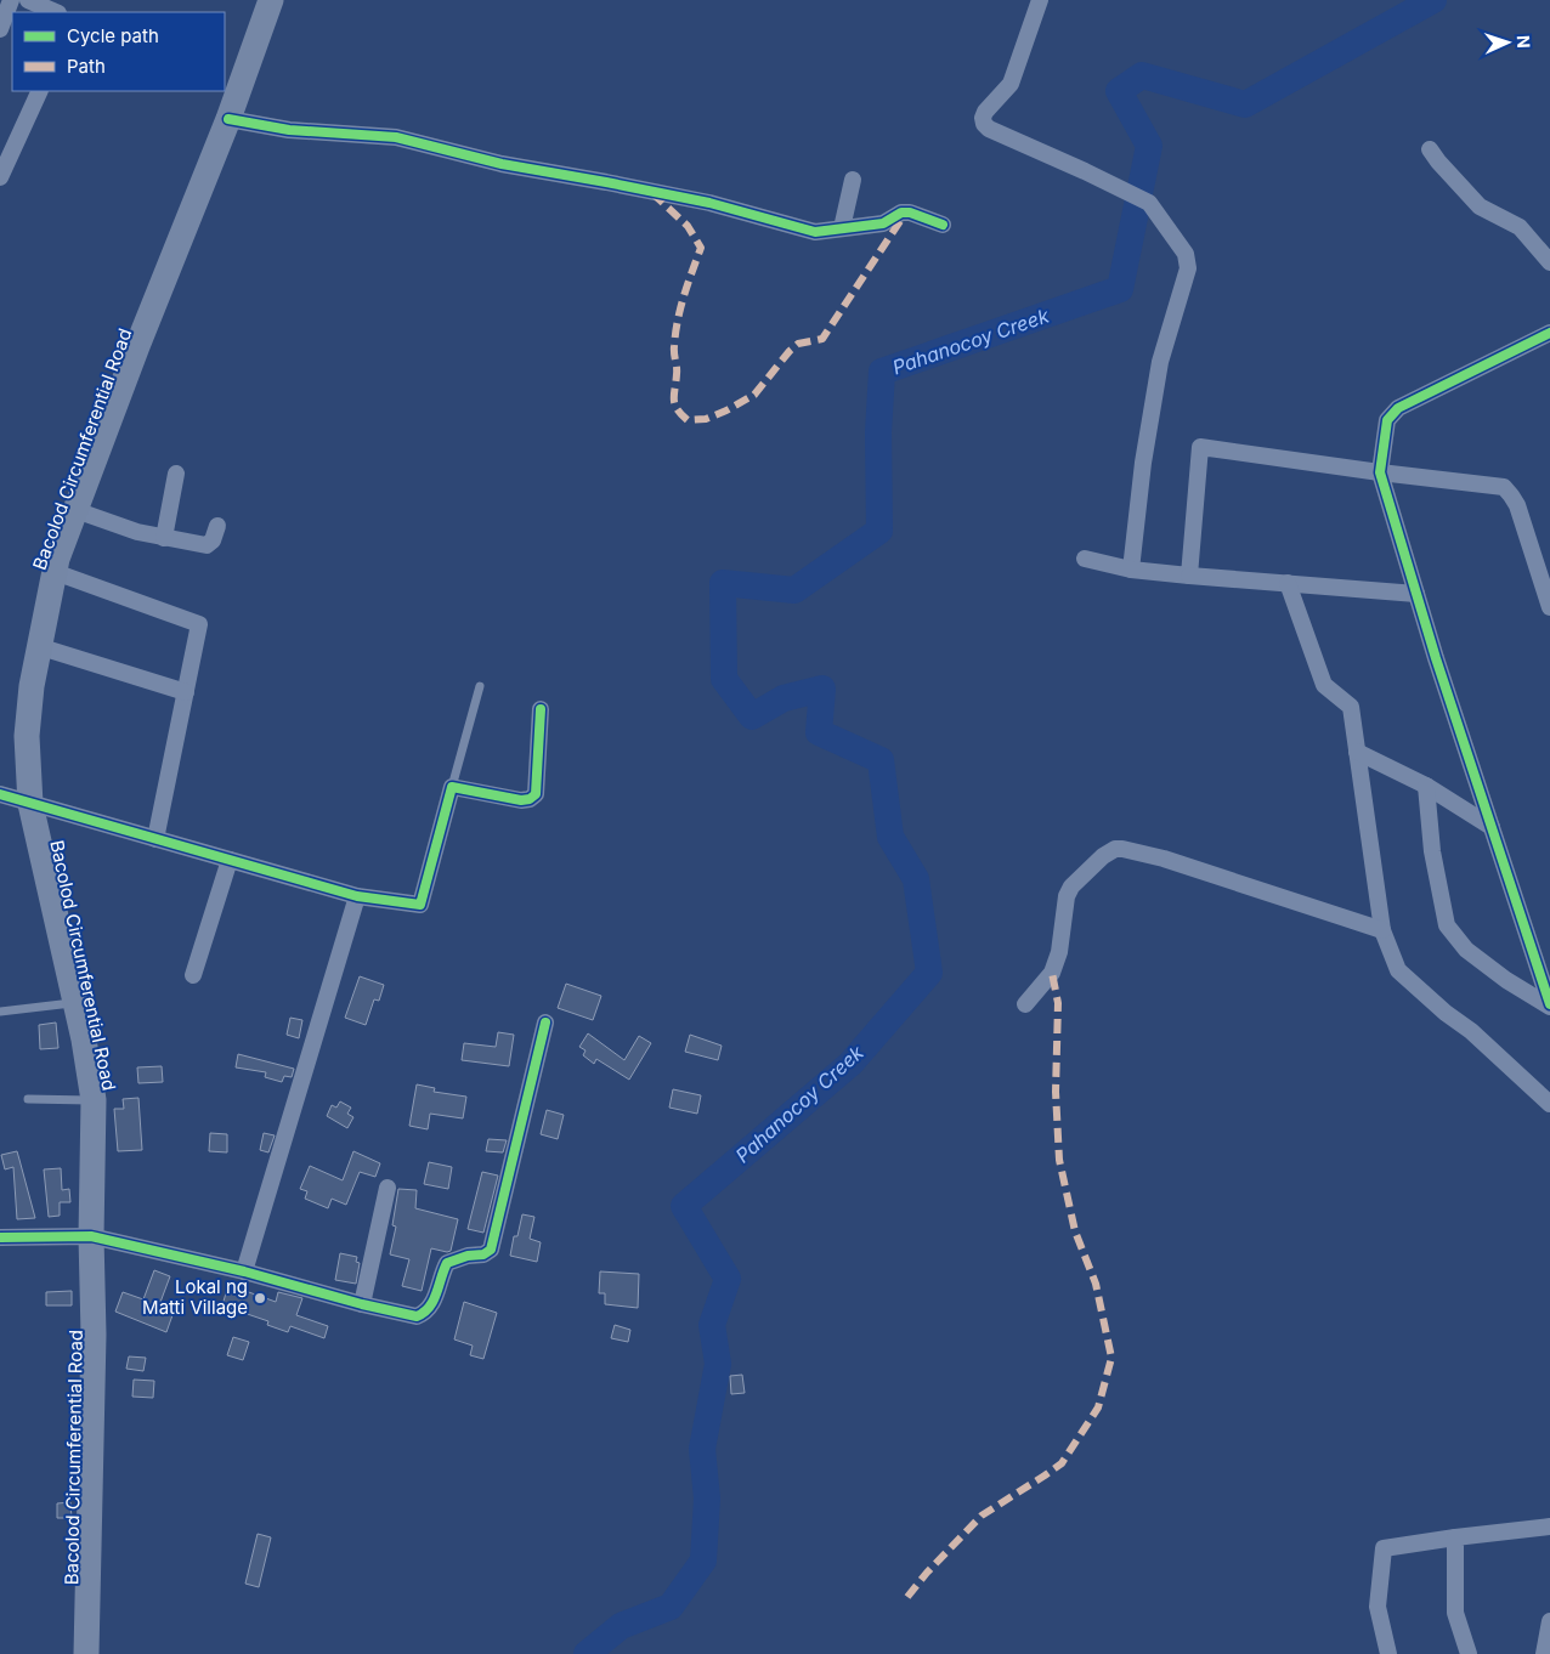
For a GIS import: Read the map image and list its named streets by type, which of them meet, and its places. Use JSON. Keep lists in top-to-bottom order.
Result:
{
  "streets": {
    "main road": ["Bacolod Circumferential Road"]
  },
  "water": ["Pahanocoy Creek"],
  "places": ["Lokal ng Matti Village"],
  "legend": ["Cycle path", "Path"],
  "north": "right"
}
